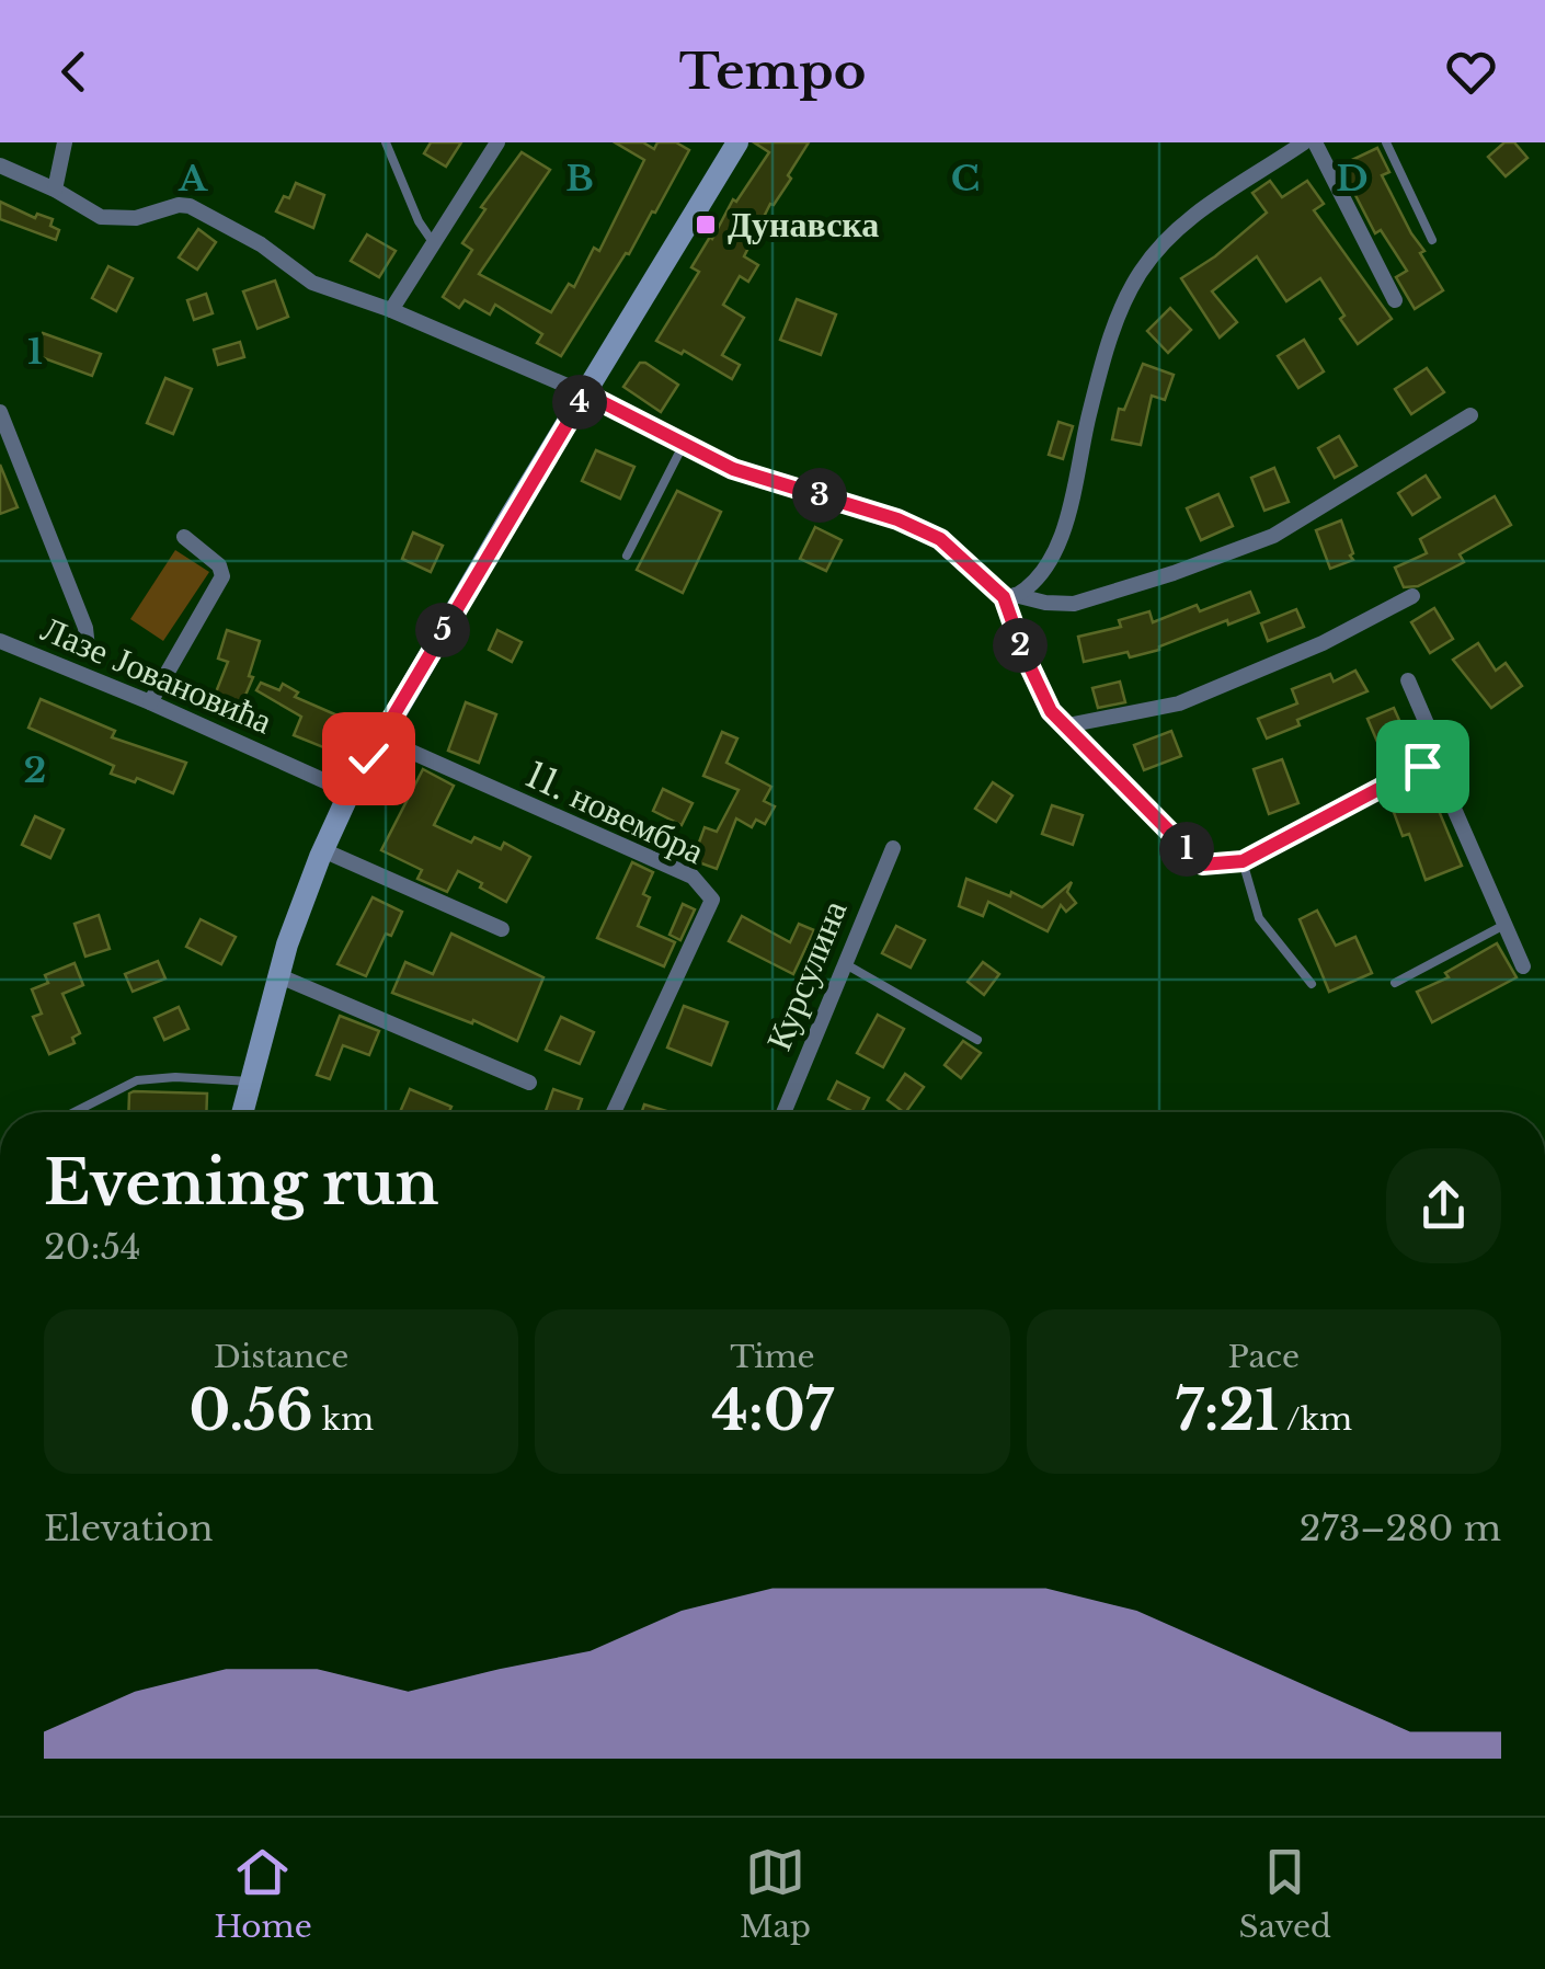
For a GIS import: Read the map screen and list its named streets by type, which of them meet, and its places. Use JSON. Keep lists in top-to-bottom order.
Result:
{
  "streets": {
    "street": ["Лазе Јовановића", "11. новембра", "Курсулина"]
  },
  "places": {
    "transit": ["Дунавска"]
  },
  "page": {
    "header": "Tempo",
    "pins": [
      "4",
      "3",
      "5",
      "2",
      "1"
    ],
    "heading": ["Evening run", "20:54"],
    "stats": [
      ["Distance", "0.56 km"],
      ["Time", "4:07"],
      ["Pace", "7:21 /km"]
    ],
    "chart": ["Elevation", "273–280 m"],
    "tabs": ["Home", "Map", "Saved"]
  },
  "grid": {
    "columns": [
      "A",
      "B",
      "C",
      "D"
    ],
    "rows": ["1", "2"]
  }
}
